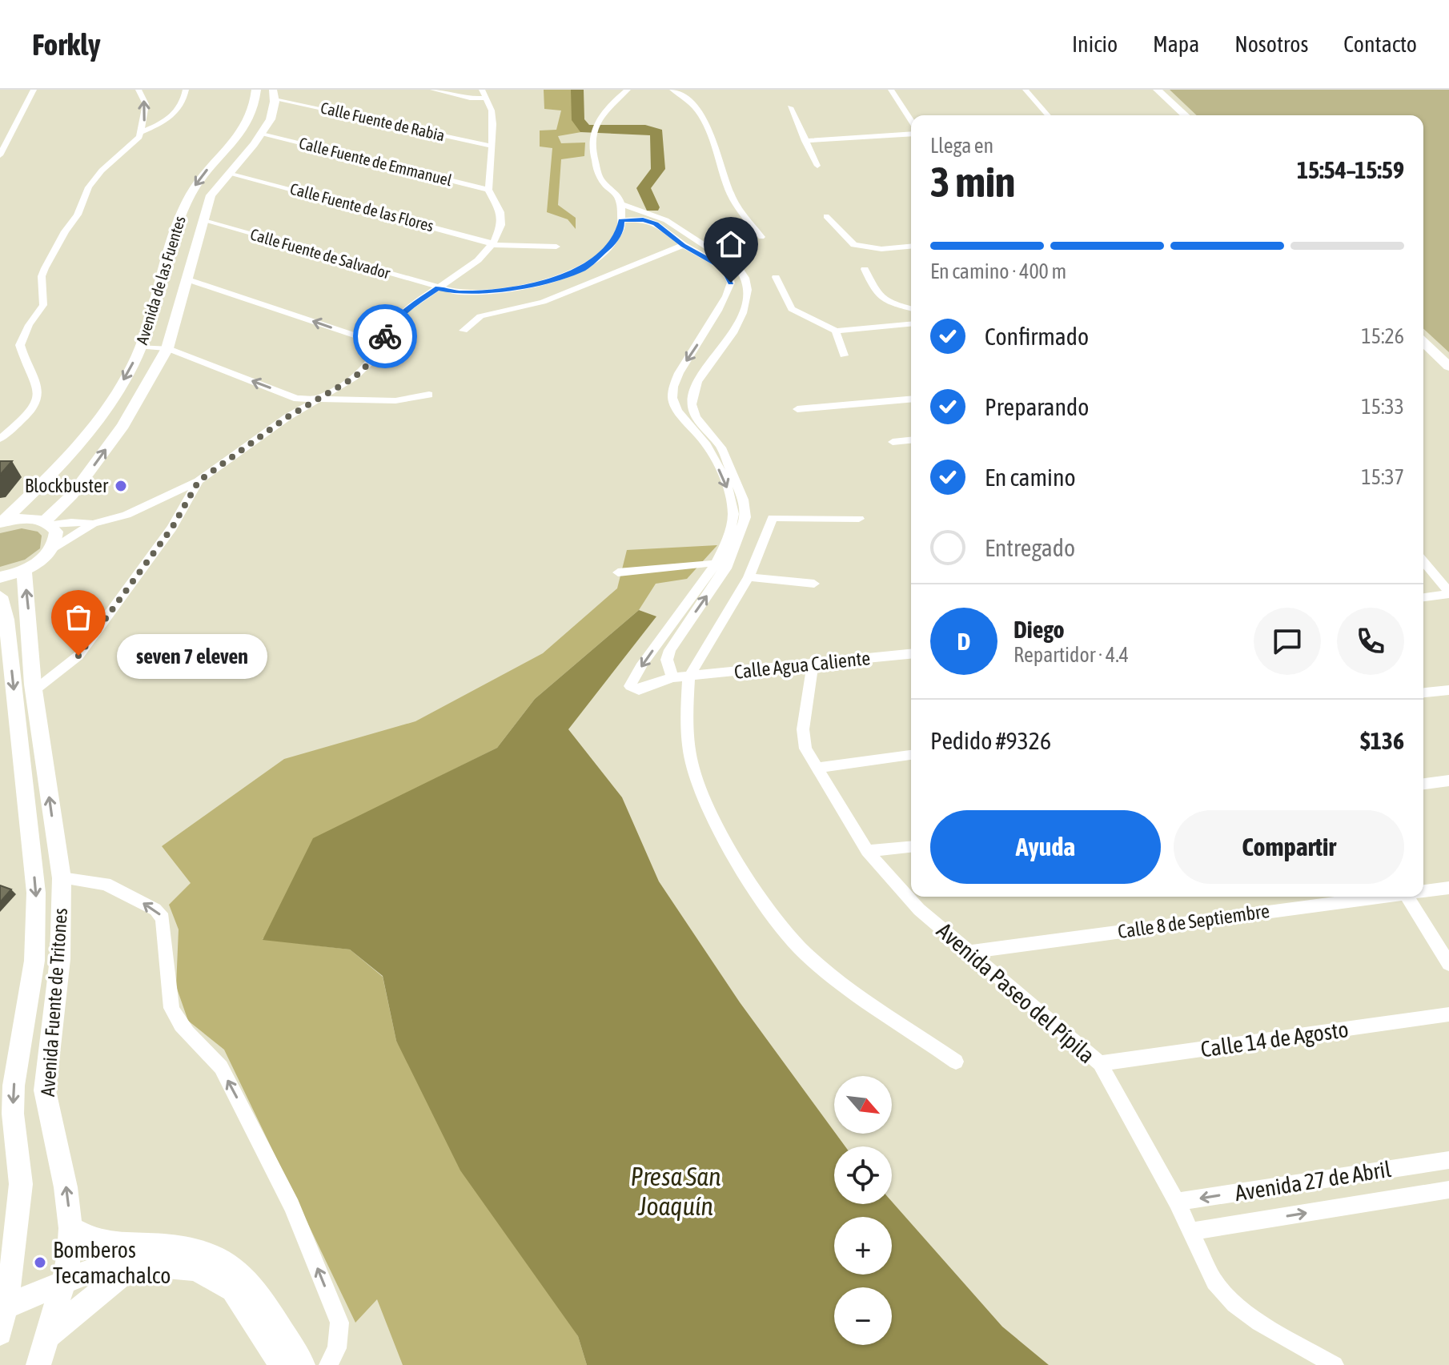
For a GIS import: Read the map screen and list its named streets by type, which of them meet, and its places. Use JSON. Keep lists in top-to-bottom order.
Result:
{
  "streets": {
    "main road": ["Avenida de las Fuentes", "Avenida Fuente de Tritones"],
    "street": [
      "Calle Fuente de Rabia",
      "Calle Fuente de Emmanuel",
      "Calle Fuente de las Flores",
      "Calle Fuente de Salvador",
      "Calle Agua Caliente",
      "Calle 8 de Septiembre",
      "Avenida Paseo del Pípila",
      "Calle 14 de Agosto",
      "Avenida 27 de Abril"
    ]
  },
  "crossings": [
    ["Calle Fuente de Rabia", "Avenida de las Fuentes"],
    ["Calle Fuente de Emmanuel", "Avenida de las Fuentes"],
    ["Calle Fuente de las Flores", "Avenida de las Fuentes"],
    ["Calle Fuente de Salvador", "Avenida de las Fuentes"],
    ["Calle Agua Caliente", "Avenida Paseo del Pípila"],
    ["Calle 8 de Septiembre", "Avenida Paseo del Pípila"],
    ["Avenida Paseo del Pípila", "Calle 14 de Agosto"],
    ["Avenida Paseo del Pípila", "Avenida 27 de Abril"]
  ],
  "water": ["Presa San Joaquín"],
  "places": ["Blockbuster", "seven 7 eleven", "Bomberos Tecamachalco"],
  "north": "bottom right",
  "page": {
    "header": "Forkly",
    "nav": [
      "Inicio",
      "Mapa",
      "Nosotros",
      "Contacto"
    ],
    "heading": ["3 min", "Llega en", "15:54–15:59"],
    "panel": [
      "Diego",
      "Repartidor · 4.4",
      "Pedido #9326",
      "$136"
    ],
    "bar": "En camino · 400 m",
    "list": [
      ["Confirmado", "15:26"],
      ["Preparando", "15:33"],
      ["En camino", "15:37"],
      "Entregado"
    ],
    "round": "D",
    "bubble": "seven 7 eleven",
    "buttons": ["Ayuda", "Compartir"],
    "map_buttons": ["+", "−"]
  }
}
